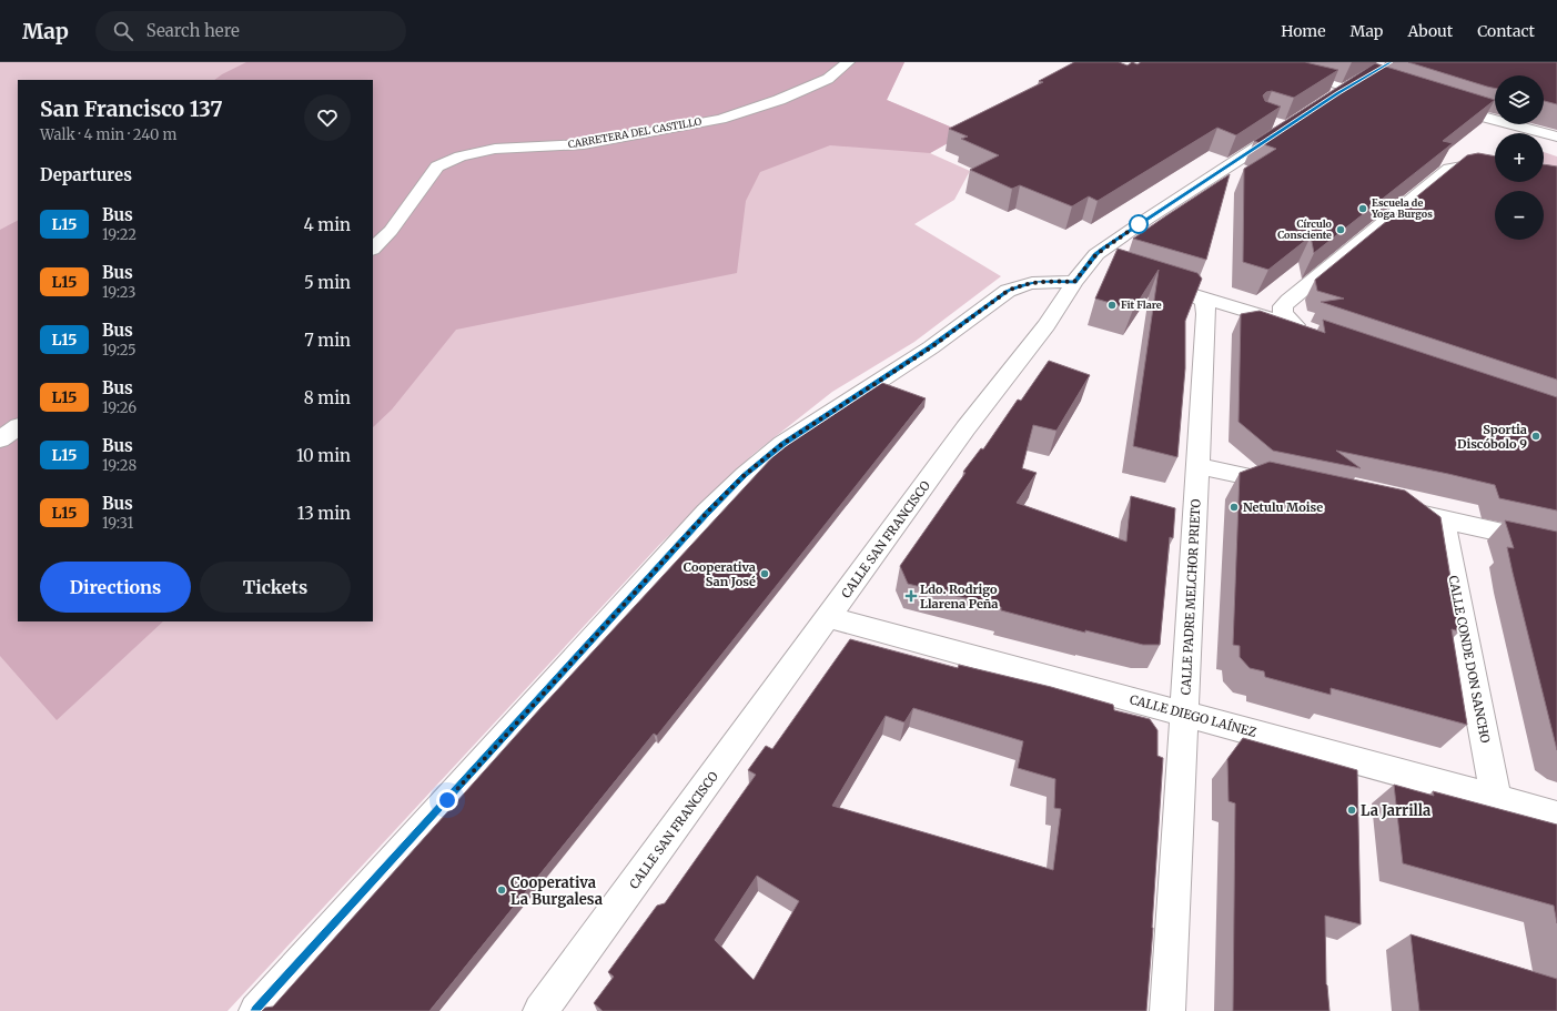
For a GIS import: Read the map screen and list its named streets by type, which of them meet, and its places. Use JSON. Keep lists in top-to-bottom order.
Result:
{
  "streets": {
    "street": [
      "CARRETERA DEL CASTILLO",
      "CALLE SAN FRANCISCO",
      "CALLE PADRE MELCHOR PRIETO",
      "CALLE CONDE DON SANCHO",
      "CALLE DIEGO LAÍNEZ"
    ]
  },
  "crossings": [
    ["CALLE SAN FRANCISCO", "CALLE DIEGO LAÍNEZ"],
    ["CALLE PADRE MELCHOR PRIETO", "CALLE DIEGO LAÍNEZ"],
    ["CALLE CONDE DON SANCHO", "CALLE DIEGO LAÍNEZ"]
  ],
  "places": {
    "other": [
      "Escuela de Yoga Burgos",
      "Círculo Consciente",
      "Fit Flare",
      "Sportia Discóbolo 9",
      "Netulu Moise",
      "Cooperativa San José",
      "La Jarrilla",
      "Cooperativa La Burgalesa"
    ],
    "health": ["Ldo. Rodrigo Llarena Peña"]
  },
  "lines": ["bus line L15"],
  "page": {
    "header": "Map",
    "search": "Search here",
    "nav": [
      "Home",
      "Map",
      "About",
      "Contact"
    ],
    "map_buttons": ["+", "−"],
    "heading": [
      ["San Francisco 137", "Walk · 4 min · 240 m"],
      "Departures"
    ],
    "list": [
      {
        "mark": "L15",
        "name": "Bus",
        "note": "19:22",
        "value": "4 min"
      },
      {
        "mark": "L15",
        "name": "Bus",
        "note": "19:23",
        "value": "5 min"
      },
      {
        "mark": "L15",
        "name": "Bus",
        "note": "19:25",
        "value": "7 min"
      },
      {
        "mark": "L15",
        "name": "Bus",
        "note": "19:26",
        "value": "8 min"
      },
      {
        "mark": "L15",
        "name": "Bus",
        "note": "19:28",
        "value": "10 min"
      },
      {
        "mark": "L15",
        "name": "Bus",
        "note": "19:31",
        "value": "13 min"
      }
    ],
    "buttons": ["Directions", "Tickets"]
  }
}
